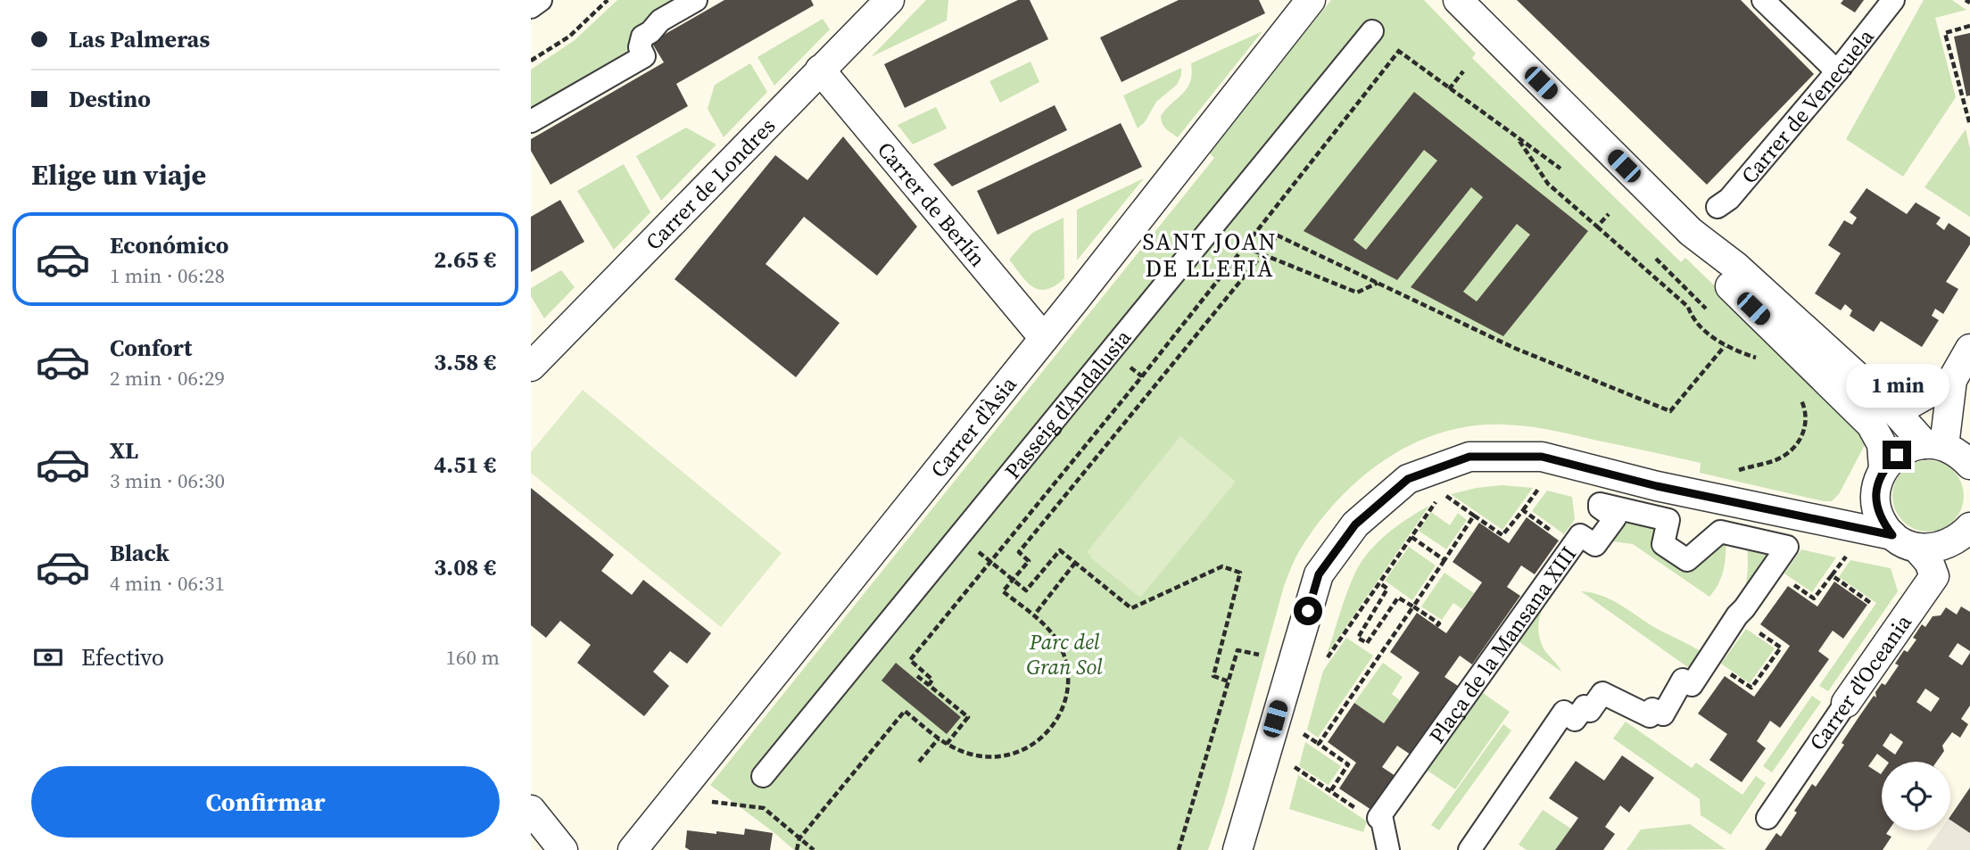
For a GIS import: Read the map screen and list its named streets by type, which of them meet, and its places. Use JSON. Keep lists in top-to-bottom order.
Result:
{
  "streets": {
    "street": [
      "Carrer de Veneçuela",
      "Carrer de Londres",
      "Carrer de Berlín",
      "Passeig d'Andalusia",
      "Carrer d'Àsia",
      "Plaça de la Mansana XIII",
      "Carrer d'Oceania"
    ]
  },
  "crossings": [
    ["Carrer de Londres", "Carrer de Berlín"],
    ["Carrer de Berlín", "Carrer d'Àsia"]
  ],
  "districts": ["SANT JOAN DE LLEFIÀ"],
  "parks": ["Parc del Gran Sol"],
  "page": {
    "banner": ["Las Palmeras", "Destino"],
    "heading": "Elige un viaje",
    "list": [
      {
        "name": "Económico",
        "note": "1 min · 06:28",
        "value": "2.65 €"
      },
      {
        "name": "Confort",
        "note": "2 min · 06:29",
        "value": "3.58 €"
      },
      {
        "name": "XL",
        "note": "3 min · 06:30",
        "value": "4.51 €"
      },
      {
        "name": "Black",
        "note": "4 min · 06:31",
        "value": "3.08 €"
      }
    ],
    "bubble": "1 min",
    "pay": ["Efectivo", "160 m"],
    "buttons": "Confirmar"
  }
}
